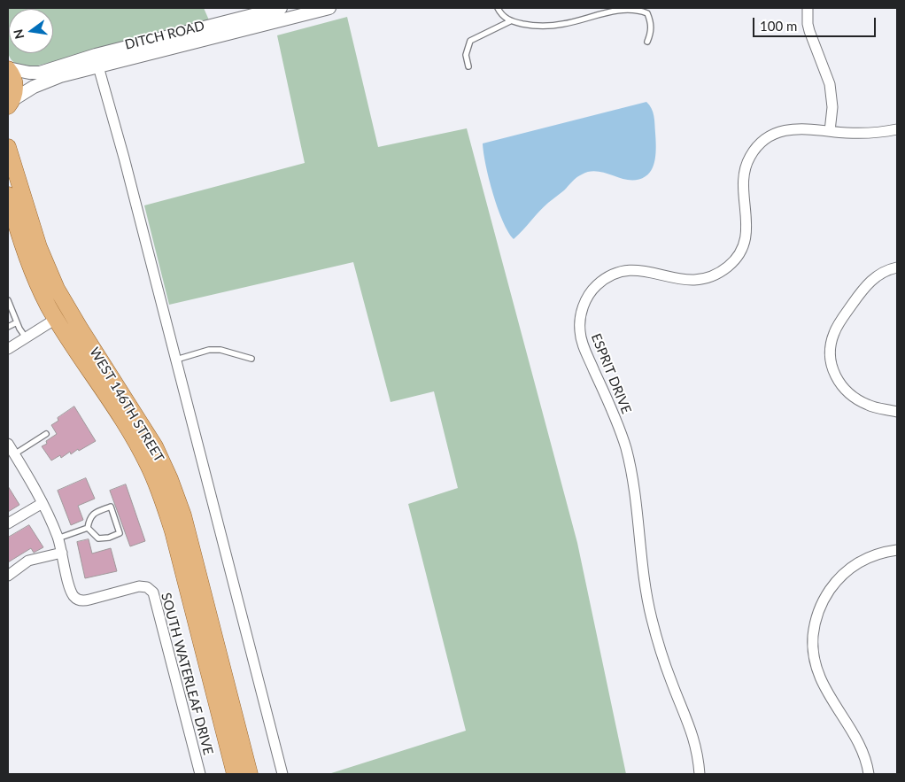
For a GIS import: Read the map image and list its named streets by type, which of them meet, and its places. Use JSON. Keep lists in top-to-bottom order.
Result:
{
  "streets": {
    "main road": ["WEST 146TH STREET"],
    "street": ["DITCH ROAD", "ESPRIT DRIVE", "SOUTH WATERLEAF DRIVE"]
  },
  "scale_bar": "100 m",
  "north": "left"
}
